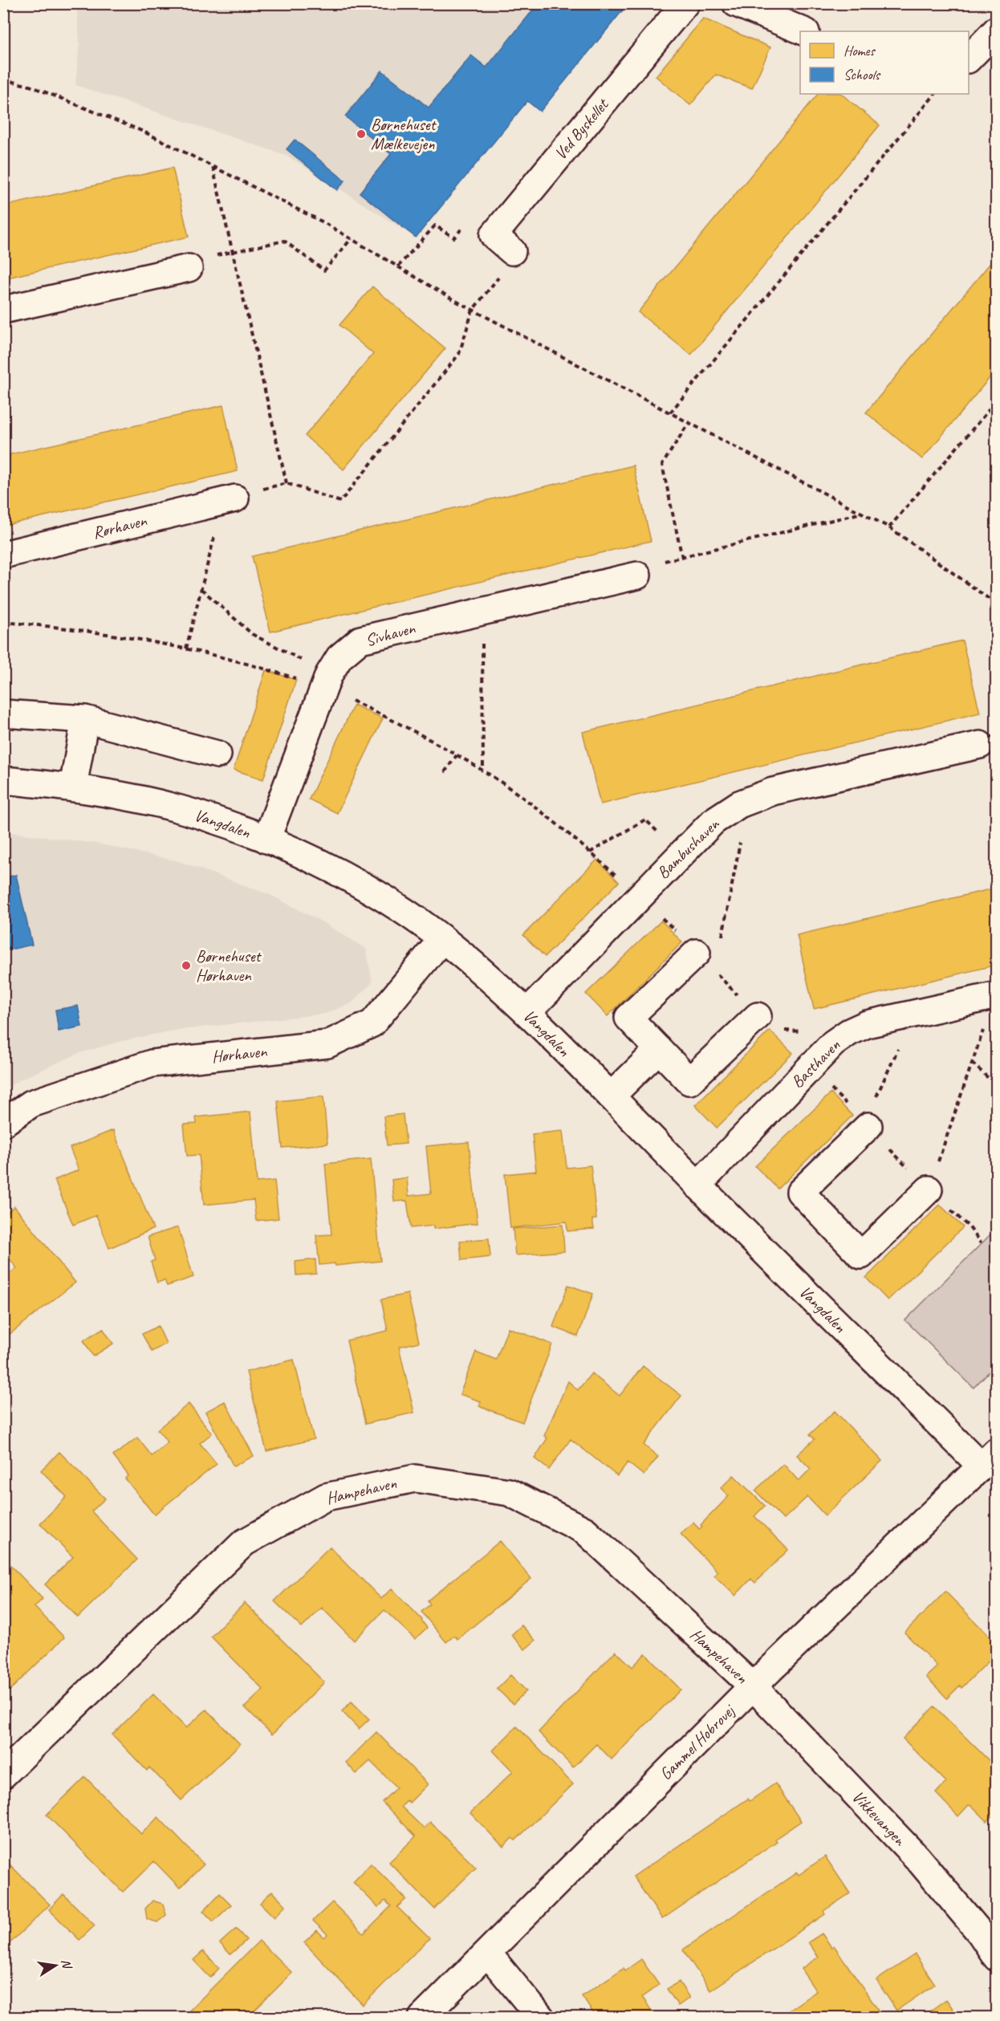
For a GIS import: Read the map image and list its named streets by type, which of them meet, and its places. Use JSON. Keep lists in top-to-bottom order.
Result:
{
  "streets": {
    "street": [
      "Ved Byskellet",
      "Rørhaven",
      "Sivhaven",
      "Vangdalen",
      "Bambushaven",
      "Hørhaven",
      "Basthaven",
      "Hampehaven",
      "Gammel Hobrovej",
      "Vikkevangen"
    ]
  },
  "crossings": [
    ["Sivhaven", "Vangdalen"],
    ["Vangdalen", "Bambushaven"],
    ["Vangdalen", "Hørhaven"],
    ["Vangdalen", "Basthaven"],
    ["Vangdalen", "Gammel Hobrovej"],
    ["Hampehaven", "Gammel Hobrovej"],
    ["Hampehaven", "Vikkevangen"],
    ["Gammel Hobrovej", "Vikkevangen"]
  ],
  "places": ["Børnehuset Mælkevejen", "Børnehuset Hørhaven"],
  "legend": ["Homes", "Schools"],
  "north": "right"
}
